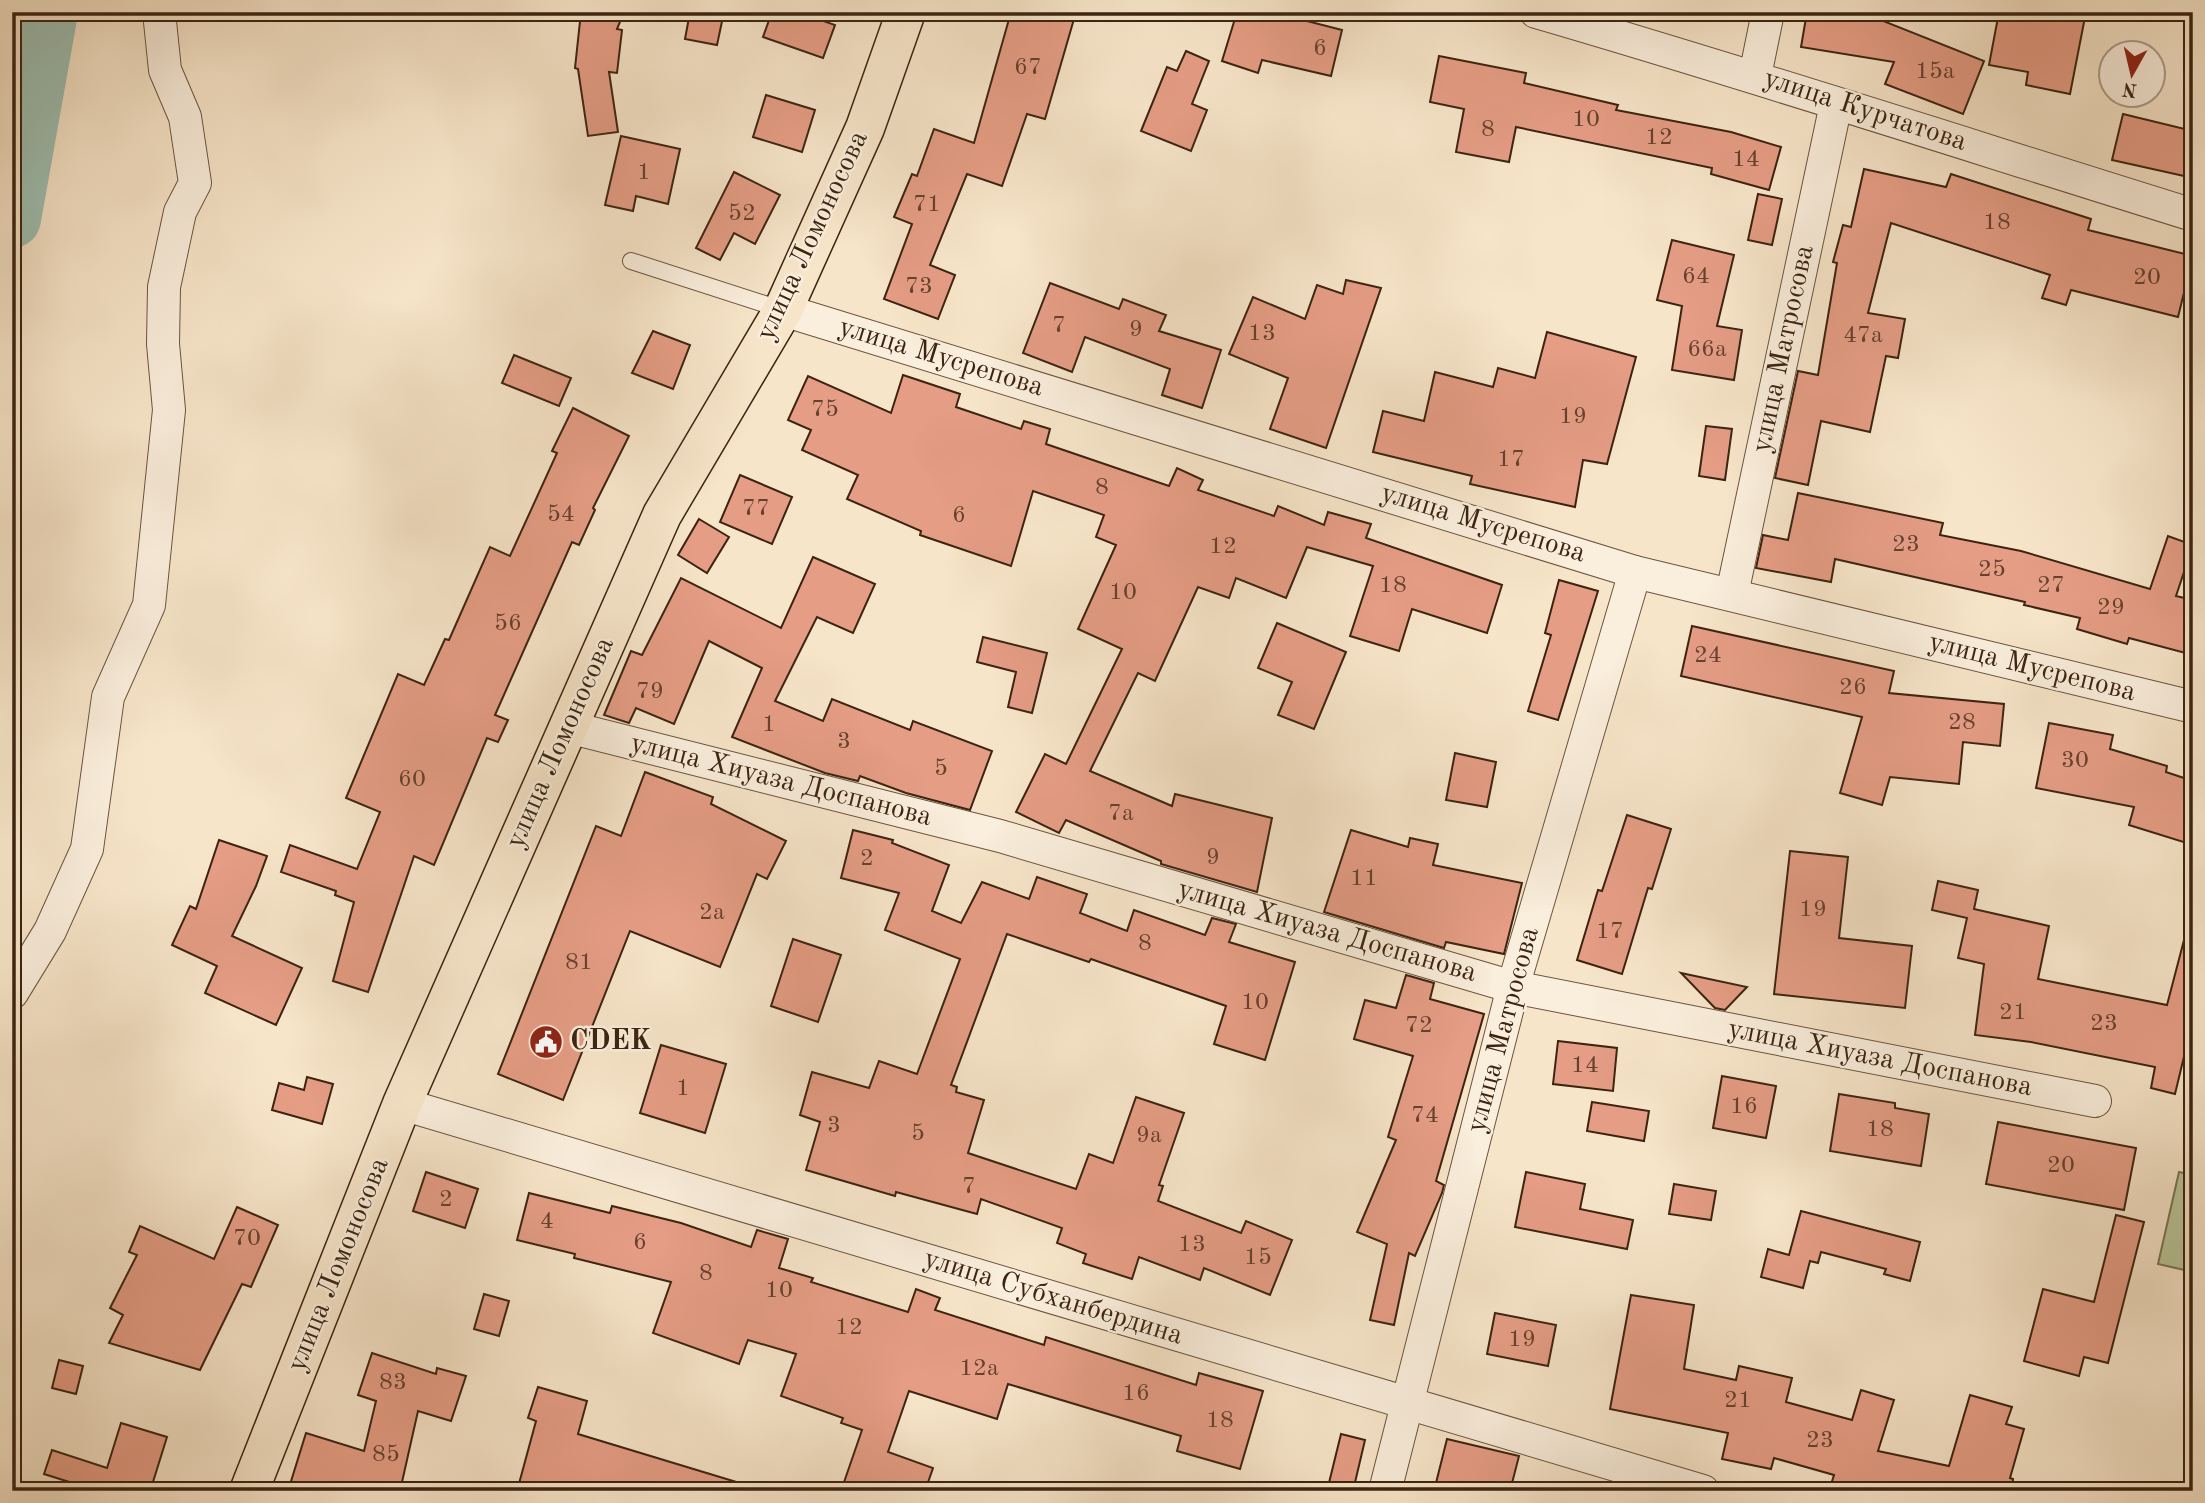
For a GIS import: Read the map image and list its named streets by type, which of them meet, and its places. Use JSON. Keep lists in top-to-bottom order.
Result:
{
  "streets": {
    "main road": ["улица Ломоносова"],
    "street": [
      "улица Курчатова",
      "улица Матросова",
      "улица Мусрепова",
      "улица Хиуаза Доспанова",
      "улица Субханбердина"
    ]
  },
  "crossings": [
    ["улица Курчатова", "улица Матросова"],
    ["улица Ломоносова", "улица Мусрепова"],
    ["улица Ломоносова", "улица Хиуаза Доспанова"],
    ["улица Ломоносова", "улица Субханбердина"],
    ["улица Матросова", "улица Мусрепова"],
    ["улица Матросова", "улица Хиуаза Доспанова"],
    ["улица Матросова", "улица Субханбердина"]
  ],
  "places": {
    "public building": ["CDEK"]
  },
  "house_numbers": [
    "6",
    "67",
    "15а",
    "10",
    "8",
    "12",
    "14",
    "1",
    "71",
    "52",
    "18",
    "64",
    "20",
    "73",
    "7",
    "9",
    "13",
    "47а",
    "66а",
    "75",
    "19",
    "17",
    "8",
    "77",
    "54",
    "6",
    "23",
    "12",
    "25",
    "18",
    "27",
    "10",
    "29",
    "56",
    "24",
    "26",
    "79",
    "28",
    "1",
    "3",
    "30",
    "5",
    "60",
    "7а",
    "9",
    "2",
    "11",
    "19",
    "2а",
    "17",
    "8",
    "81",
    "10",
    "21",
    "23",
    "72",
    "14",
    "1",
    "16",
    "74",
    "3",
    "18",
    "5",
    "9а",
    "20",
    "7",
    "2",
    "4",
    "70",
    "6",
    "13",
    "15",
    "8",
    "10",
    "12",
    "19",
    "12а",
    "83",
    "16",
    "21",
    "18",
    "23",
    "85"
  ],
  "north": "bottom"
}
